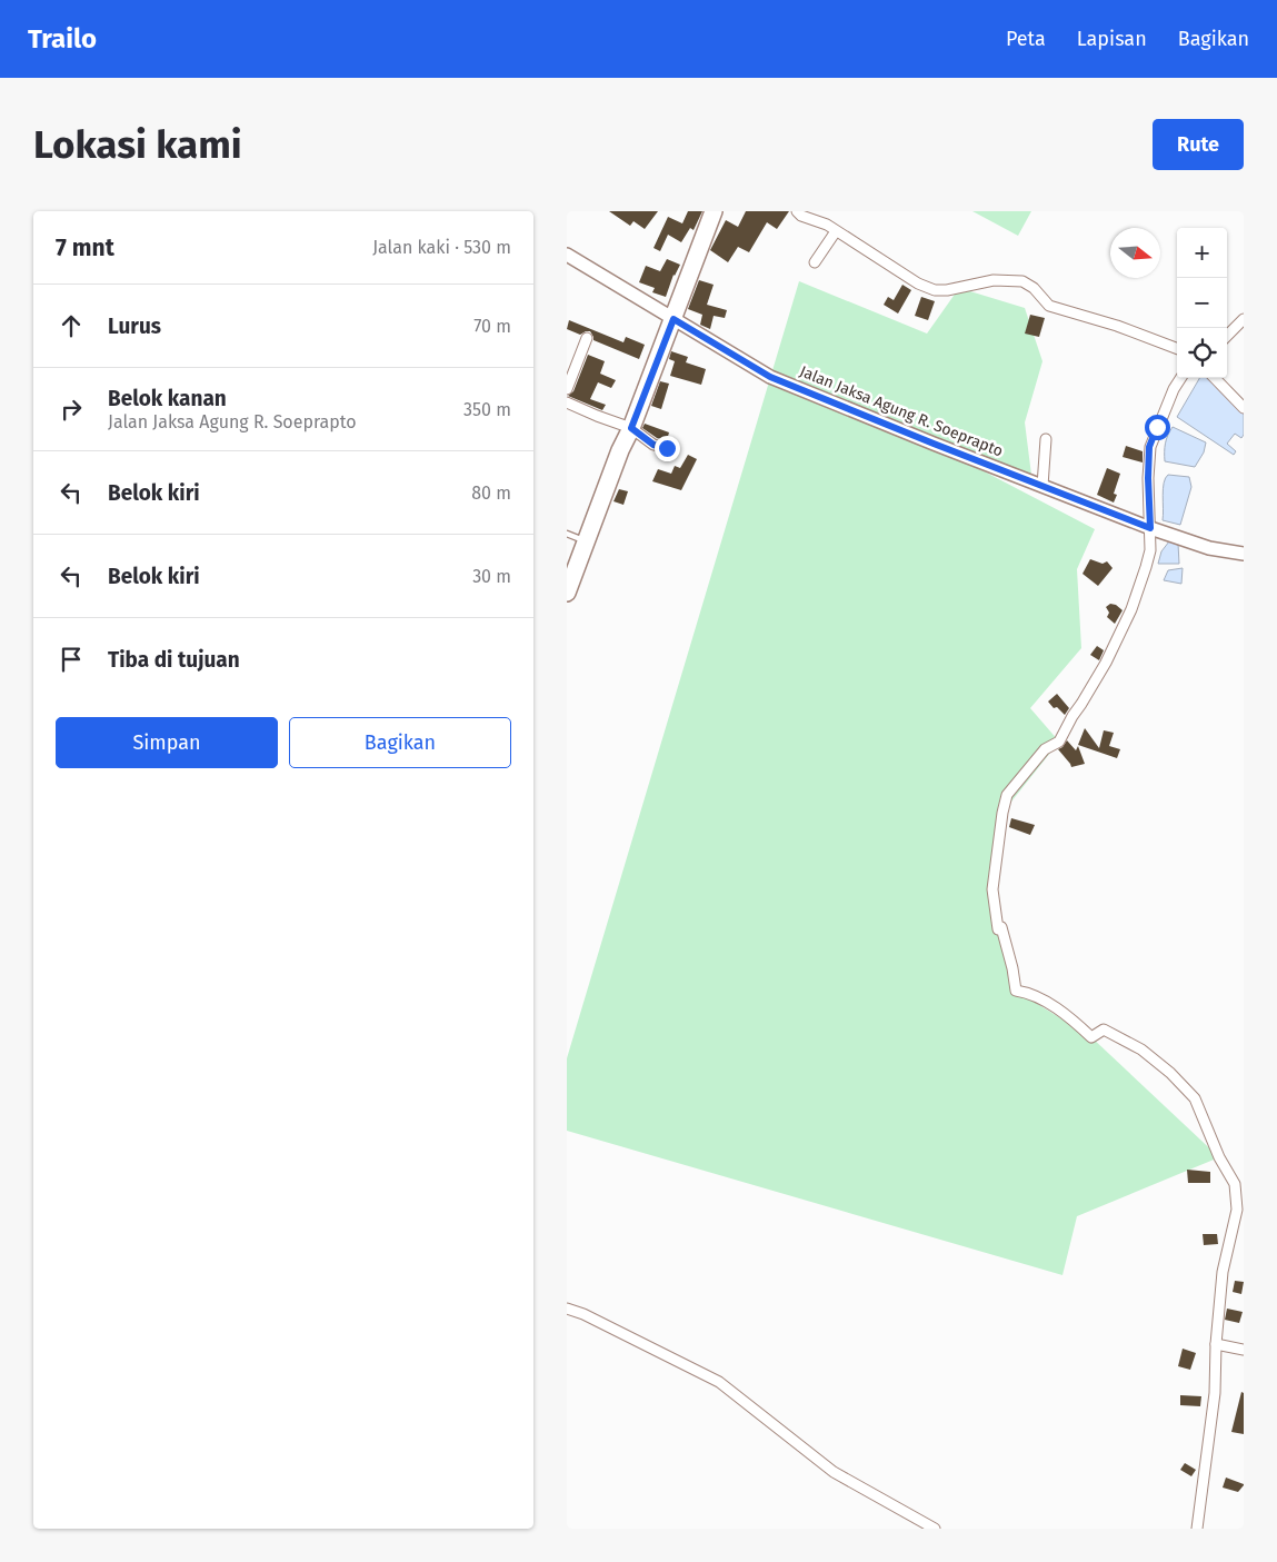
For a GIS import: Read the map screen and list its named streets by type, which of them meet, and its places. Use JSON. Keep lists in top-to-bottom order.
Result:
{
  "streets": {
    "street": ["Jalan Jaksa Agung R. Soeprapto"]
  },
  "north": "right",
  "page": {
    "header": "Trailo",
    "nav": ["Peta", "Lapisan", "Bagikan"],
    "buttons": [
      "Rute",
      ["Simpan", "Bagikan"]
    ],
    "title": "Lokasi kami",
    "heading": ["7 mnt", "Jalan kaki · 530 m"],
    "map_buttons": ["+", "−"],
    "list": [
      ["Lurus", "70 m"],
      ["Belok kanan", "Jalan Jaksa Agung R. Soeprapto", "350 m"],
      ["Belok kiri", "80 m"],
      ["Belok kiri", "30 m"],
      "Tiba di tujuan"
    ]
  }
}
